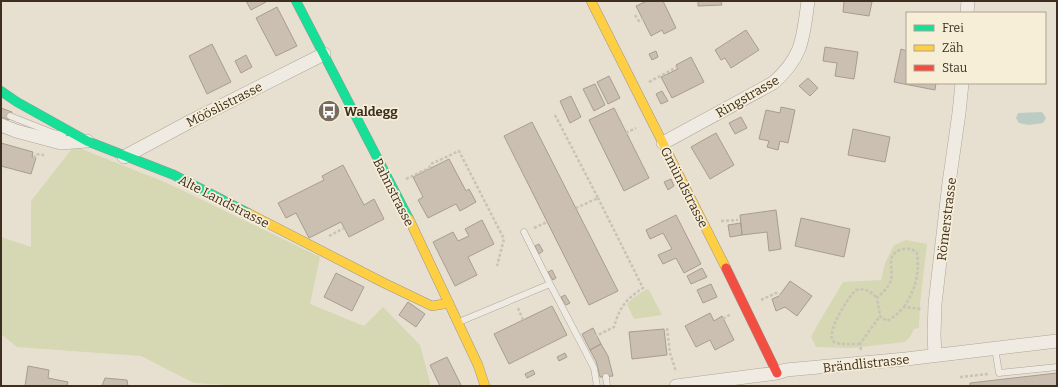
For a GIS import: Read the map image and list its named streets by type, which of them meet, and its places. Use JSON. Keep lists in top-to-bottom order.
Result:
{
  "streets": {
    "street": [
      "Ringstrasse",
      "Mööslistrasse",
      "Gmündstrasse",
      "Bahnstrasse",
      "Alte Landstrasse",
      "Römerstrasse",
      "Brändlistrasse"
    ]
  },
  "crossings": [
    ["Ringstrasse", "Gmündstrasse"],
    ["Mööslistrasse", "Bahnstrasse"],
    ["Mööslistrasse", "Alte Landstrasse"],
    ["Gmündstrasse", "Brändlistrasse"],
    ["Bahnstrasse", "Alte Landstrasse"],
    ["Römerstrasse", "Brändlistrasse"]
  ],
  "places": {
    "bus stop": ["Waldegg"]
  },
  "legend": ["Frei", "Zäh", "Stau"]
}
